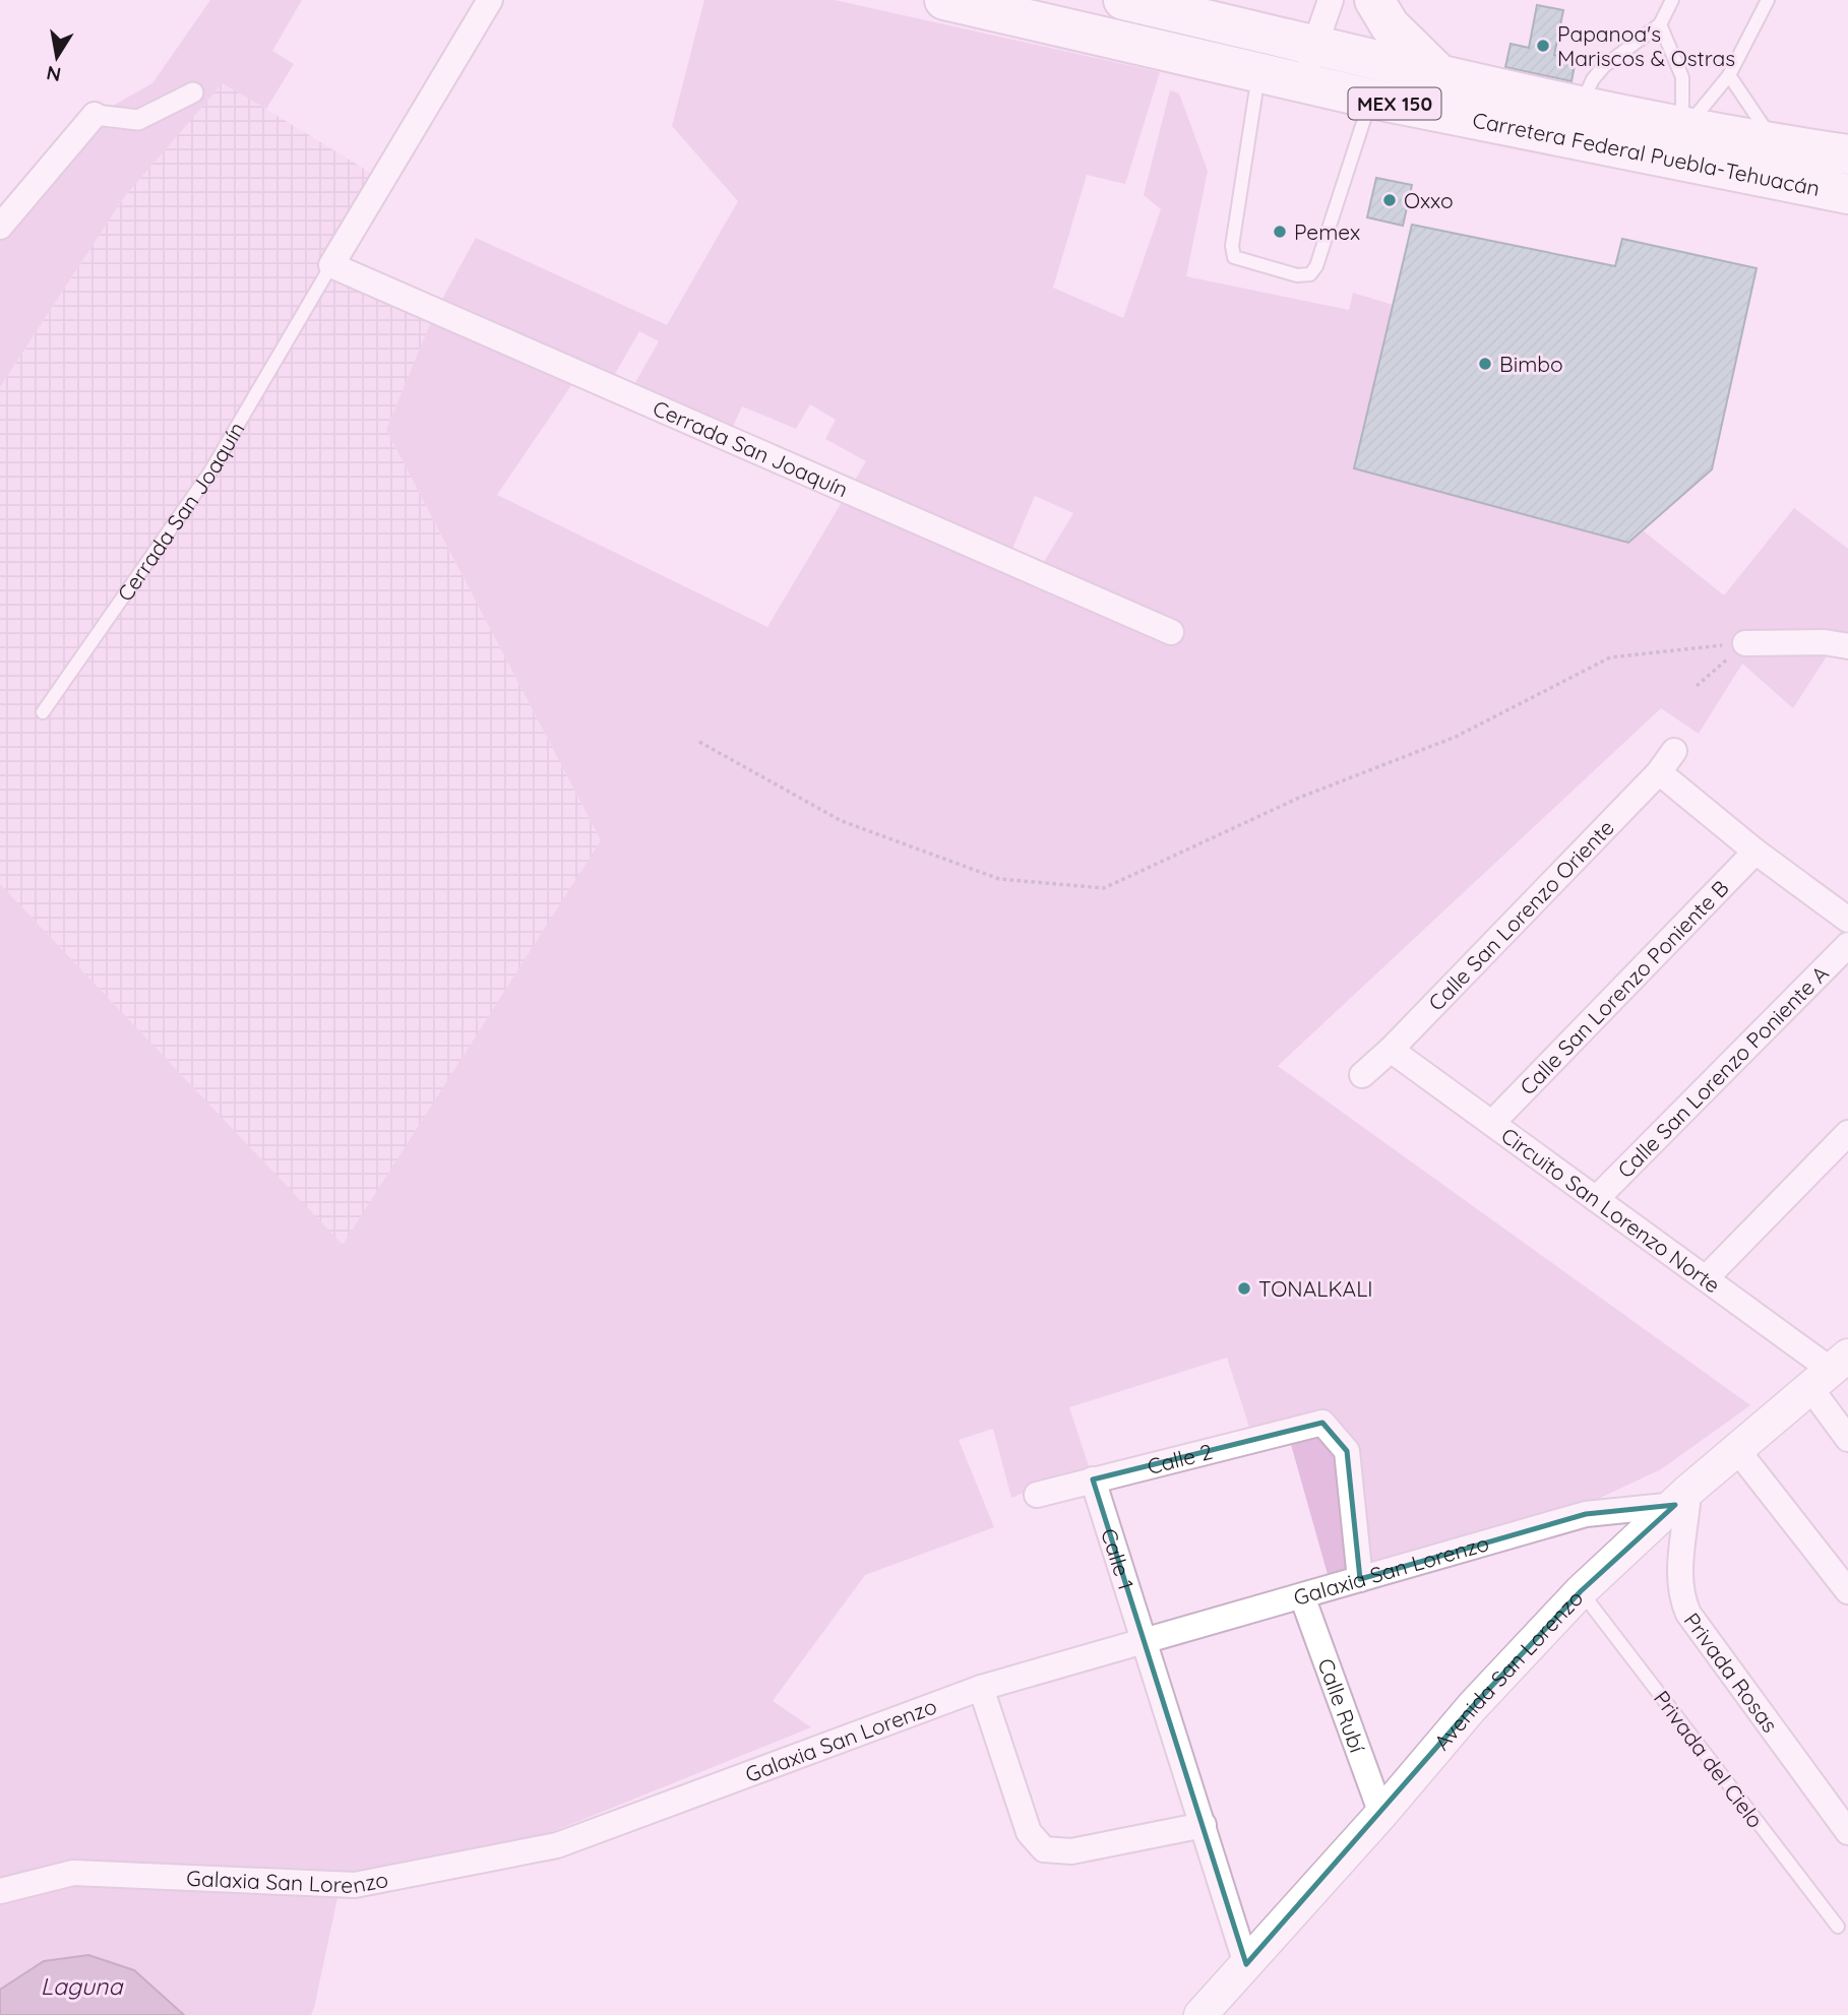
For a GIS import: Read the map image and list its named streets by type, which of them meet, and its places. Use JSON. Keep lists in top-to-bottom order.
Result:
{
  "streets": {
    "main road": ["MEX 150", "Carretera Federal Puebla-Tehuacán"],
    "street": [
      "Cerrada San Joaquín",
      "Calle San Lorenzo Oriente",
      "Calle San Lorenzo Poniente B",
      "Calle San Lorenzo Poniente A",
      "Circuito San Lorenzo Norte",
      "Calle 2",
      "Calle 1",
      "Galaxia San Lorenzo",
      "Avenida San Lorenzo",
      "Privada Rosas",
      "Calle Rubí"
    ],
    "lane": ["Privada del Cielo"]
  },
  "crossings": [
    ["Calle San Lorenzo Oriente", "Circuito San Lorenzo Norte"],
    ["Calle San Lorenzo Poniente B", "Circuito San Lorenzo Norte"],
    ["Calle San Lorenzo Poniente A", "Circuito San Lorenzo Norte"],
    ["Circuito San Lorenzo Norte", "Avenida San Lorenzo"],
    ["Calle 2", "Calle 1"],
    ["Calle 2", "Galaxia San Lorenzo"],
    ["Calle 1", "Galaxia San Lorenzo"],
    ["Calle 1", "Avenida San Lorenzo"],
    ["Galaxia San Lorenzo", "Avenida San Lorenzo"],
    ["Galaxia San Lorenzo", "Privada Rosas"],
    ["Galaxia San Lorenzo", "Calle Rubí"],
    ["Avenida San Lorenzo", "Privada Rosas"],
    ["Avenida San Lorenzo", "Calle Rubí"],
    ["Avenida San Lorenzo", "Privada del Cielo"]
  ],
  "water": ["Laguna"],
  "places": [
    "Papanoa's Mariscos & Ostras",
    "Oxxo",
    "Pemex",
    "Bimbo",
    "TONALKALI"
  ],
  "north": "bottom"
}
